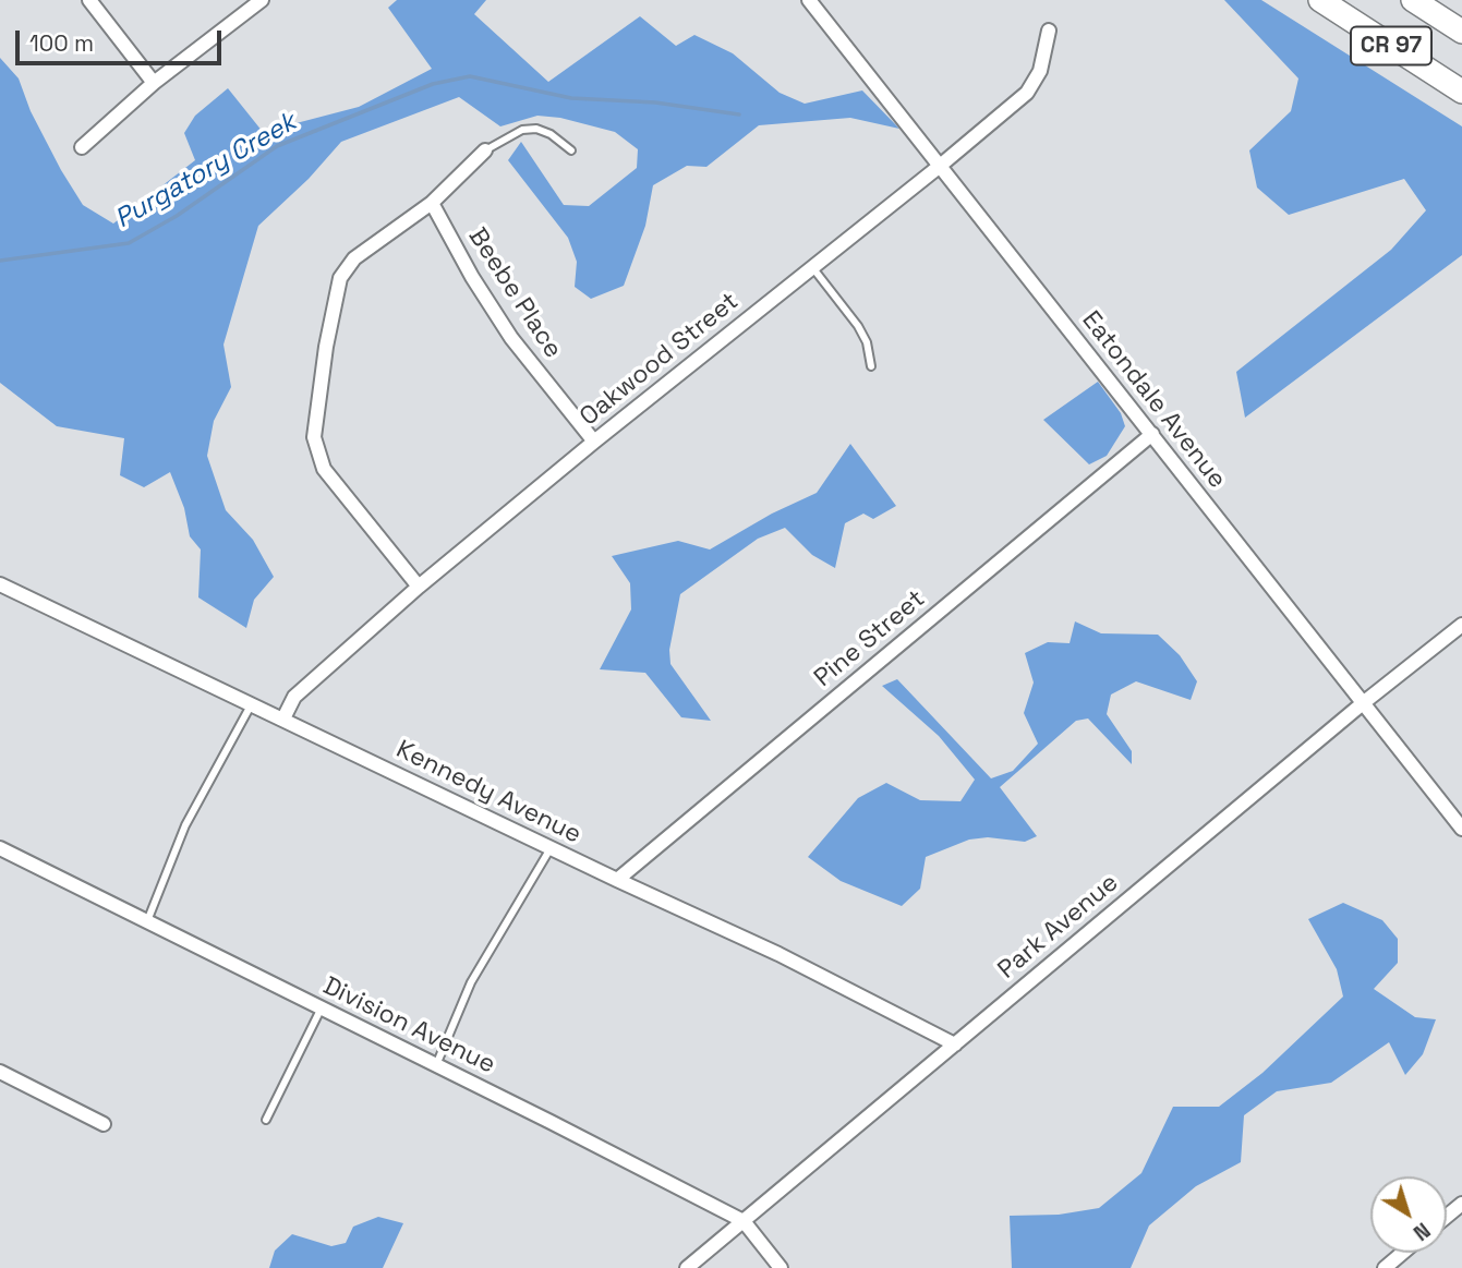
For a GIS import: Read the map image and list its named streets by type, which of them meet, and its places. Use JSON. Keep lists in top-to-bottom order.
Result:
{
  "streets": {
    "highway": ["CR 97"],
    "street": [
      "Beebe Place",
      "Oakwood Street",
      "Eatondale Avenue",
      "Pine Street",
      "Kennedy Avenue",
      "Park Avenue",
      "Division Avenue"
    ]
  },
  "crossings": [
    ["Beebe Place", "Oakwood Street"],
    ["Oakwood Street", "Eatondale Avenue"],
    ["Oakwood Street", "Kennedy Avenue"],
    ["Eatondale Avenue", "Pine Street"],
    ["Eatondale Avenue", "Park Avenue"],
    ["Pine Street", "Kennedy Avenue"],
    ["Kennedy Avenue", "Park Avenue"],
    ["Park Avenue", "Division Avenue"]
  ],
  "water": ["Purgatory Creek"],
  "scale_bar": "100 m",
  "north": "bottom right"
}
